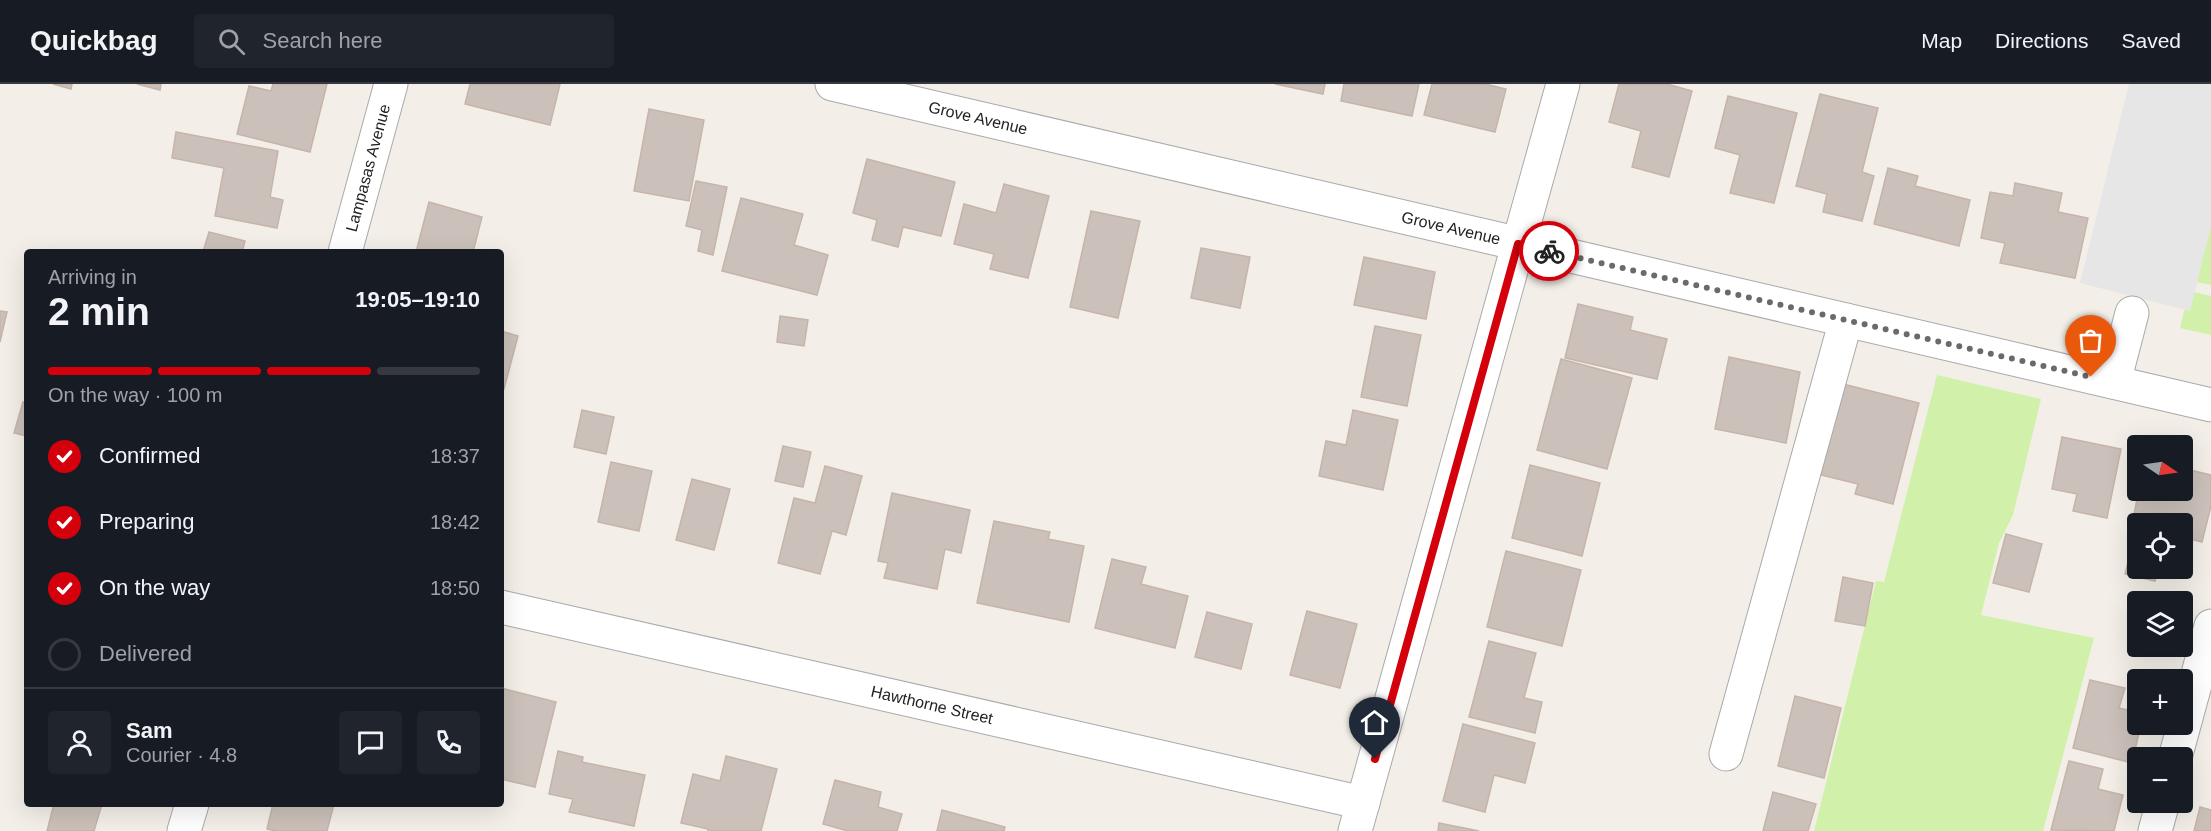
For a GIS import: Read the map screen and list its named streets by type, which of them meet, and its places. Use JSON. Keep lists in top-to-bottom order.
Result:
{
  "streets": {
    "street": ["Grove Avenue", "Lampasas Avenue", "Hawthorne Street"]
  },
  "north": "right",
  "page": {
    "header": "Quickbag",
    "search": "Search here",
    "nav": ["Map", "Directions", "Saved"],
    "heading": ["2 min", "Arriving in", "19:05–19:10"],
    "panel": ["Sam", "Courier · 4.8"],
    "bar": "On the way · 100 m",
    "list": [
      ["Confirmed", "18:37"],
      ["Preparing", "18:42"],
      ["On the way", "18:50"],
      "Delivered"
    ],
    "map_buttons": ["+", "−"]
  }
}
